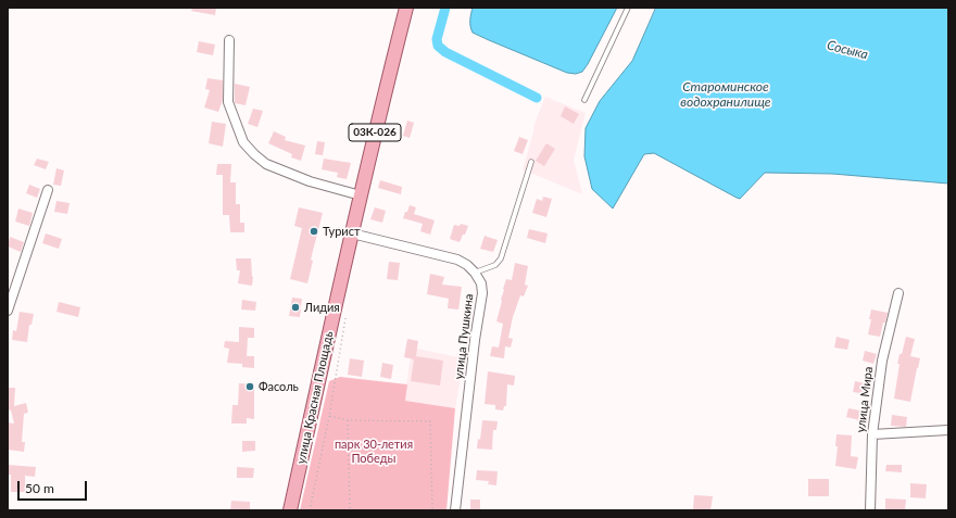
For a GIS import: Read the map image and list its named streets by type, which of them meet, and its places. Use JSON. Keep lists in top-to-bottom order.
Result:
{
  "streets": {
    "main road": ["03К-026", "улица Красная Площадь"],
    "street": ["улица Пушкина", "улица Мира"]
  },
  "water": ["Сосыка", "Староминское водохранилище"],
  "parks": ["парк 30-летия Победы"],
  "places": ["Турист", "Лидия", "Фасоль"],
  "scale_bar": "50 m"
}
